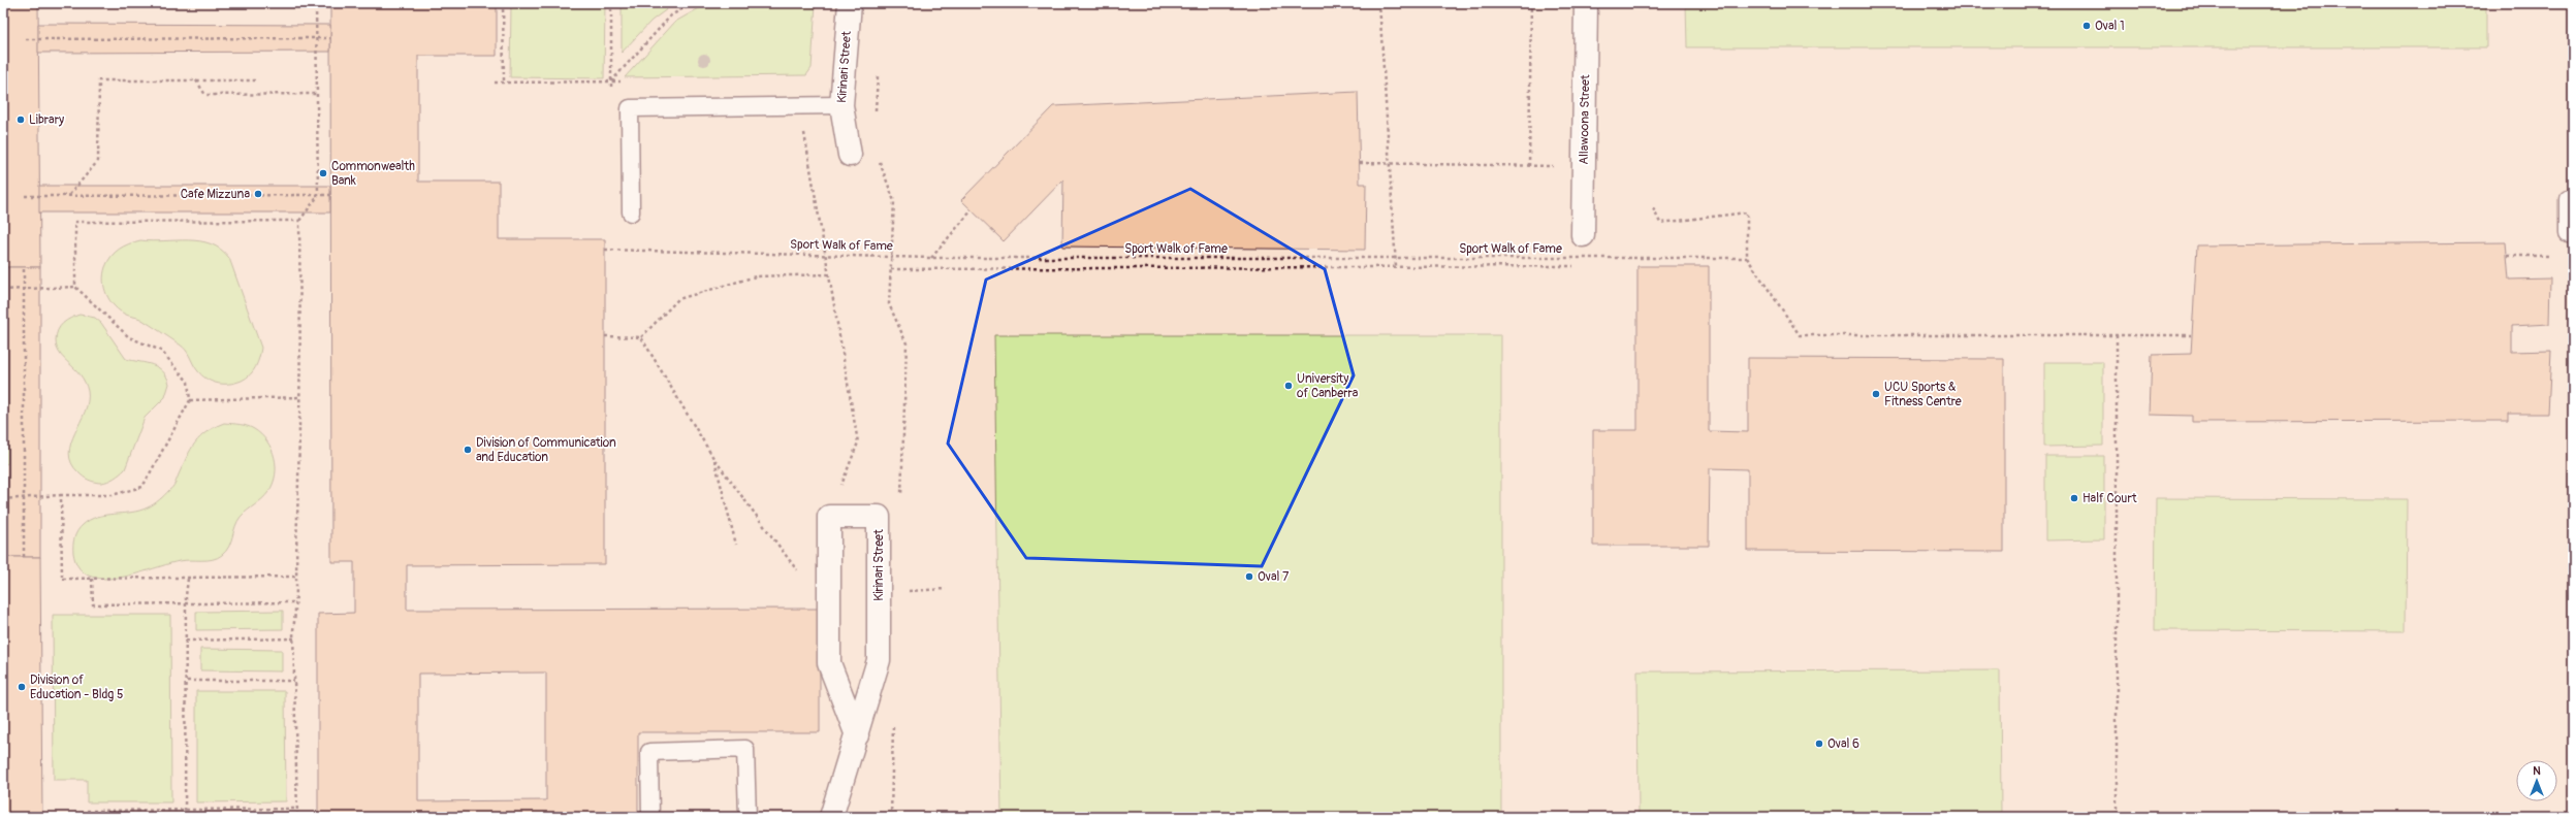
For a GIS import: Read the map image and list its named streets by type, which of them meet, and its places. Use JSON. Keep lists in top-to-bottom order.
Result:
{
  "streets": {
    "street": ["Kirinari Street", "Allawoona Street"],
    "path": ["Sport Walk of Fame"]
  },
  "places": [
    "Oval 1",
    "Library",
    "Commonwealth Bank",
    "Cafe Mizzuna",
    "University of Canberra",
    "UCU Sports & Fitness Centre",
    "Division of Communication and Education",
    "Half Court",
    "Oval 7",
    "Division of Education - Bldg 5",
    "Oval 6"
  ],
  "north": "top"
}
